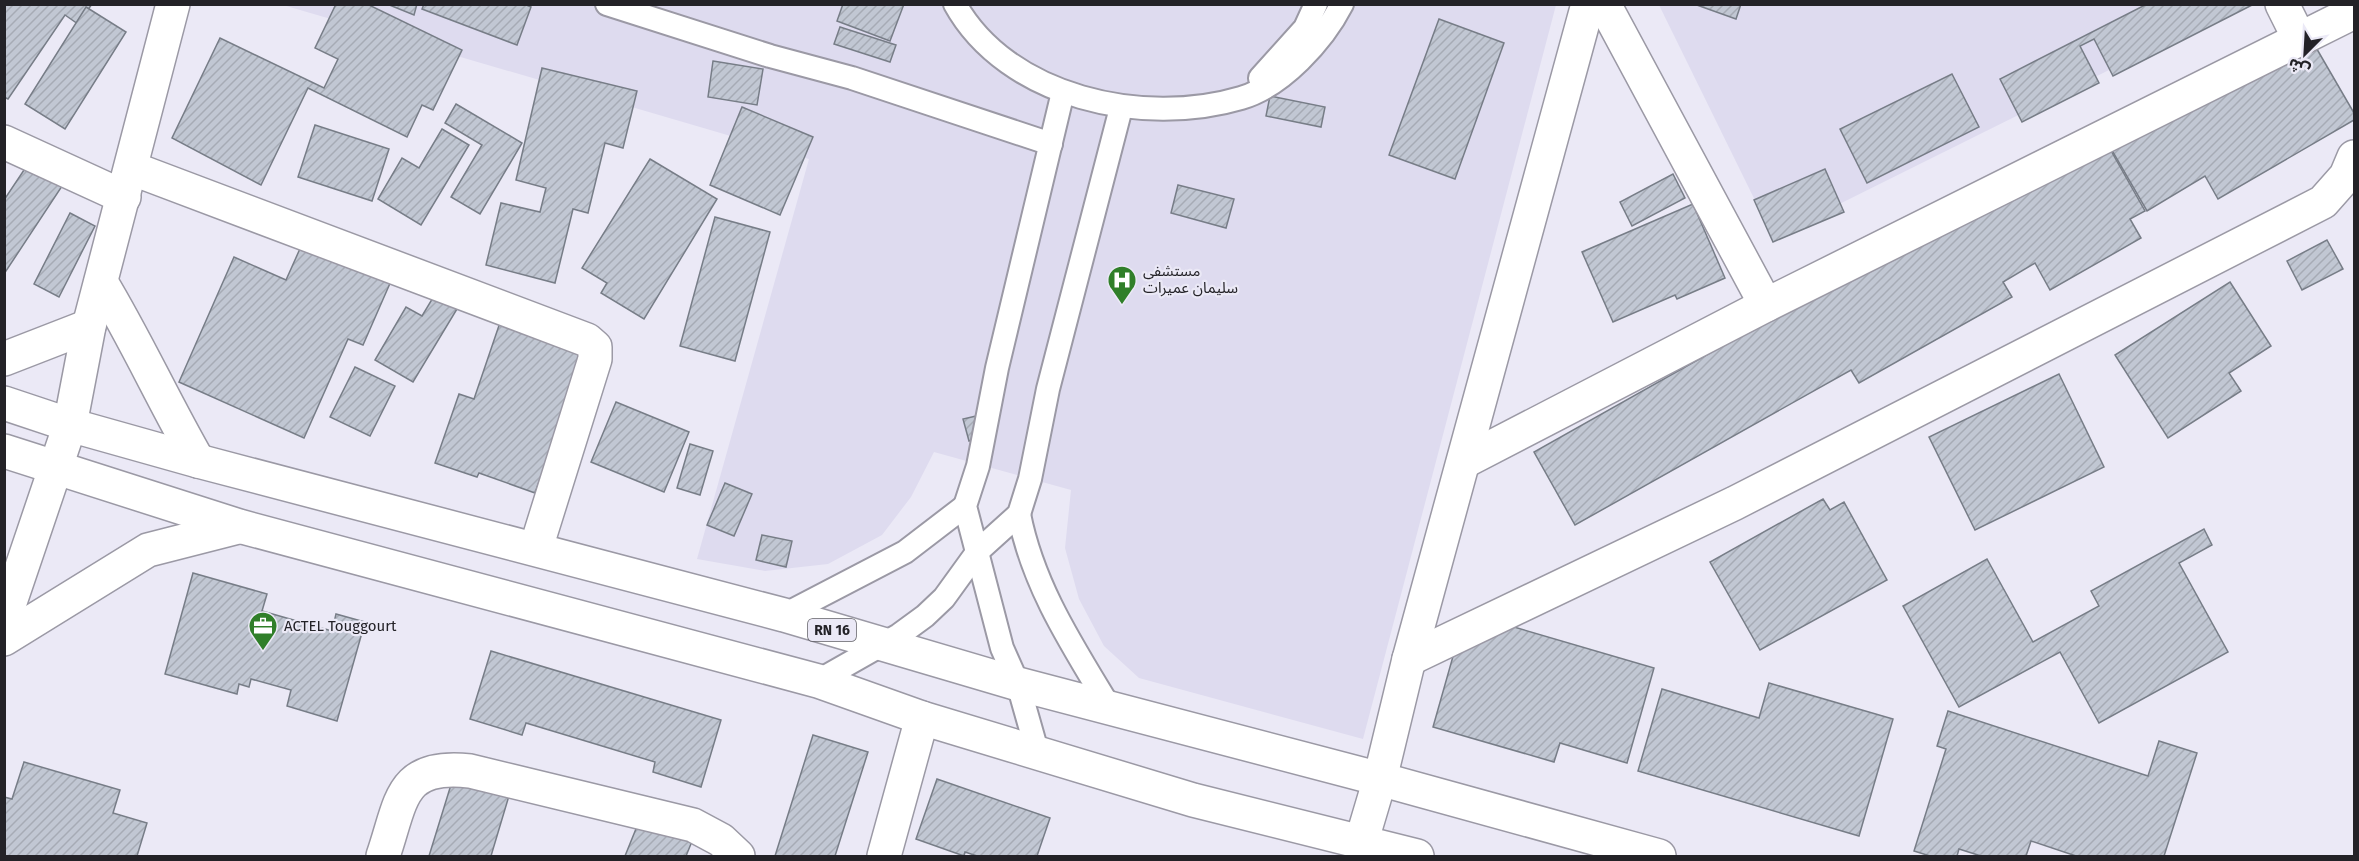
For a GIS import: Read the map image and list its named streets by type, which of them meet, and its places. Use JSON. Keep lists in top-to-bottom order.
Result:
{
  "streets": {
    "street": ["RN 16"]
  },
  "places": {
    "hospital": ["مستشفى سليمان عميرات"],
    "office": ["ACTEL Touggourt"]
  },
  "north": "bottom left"
}
